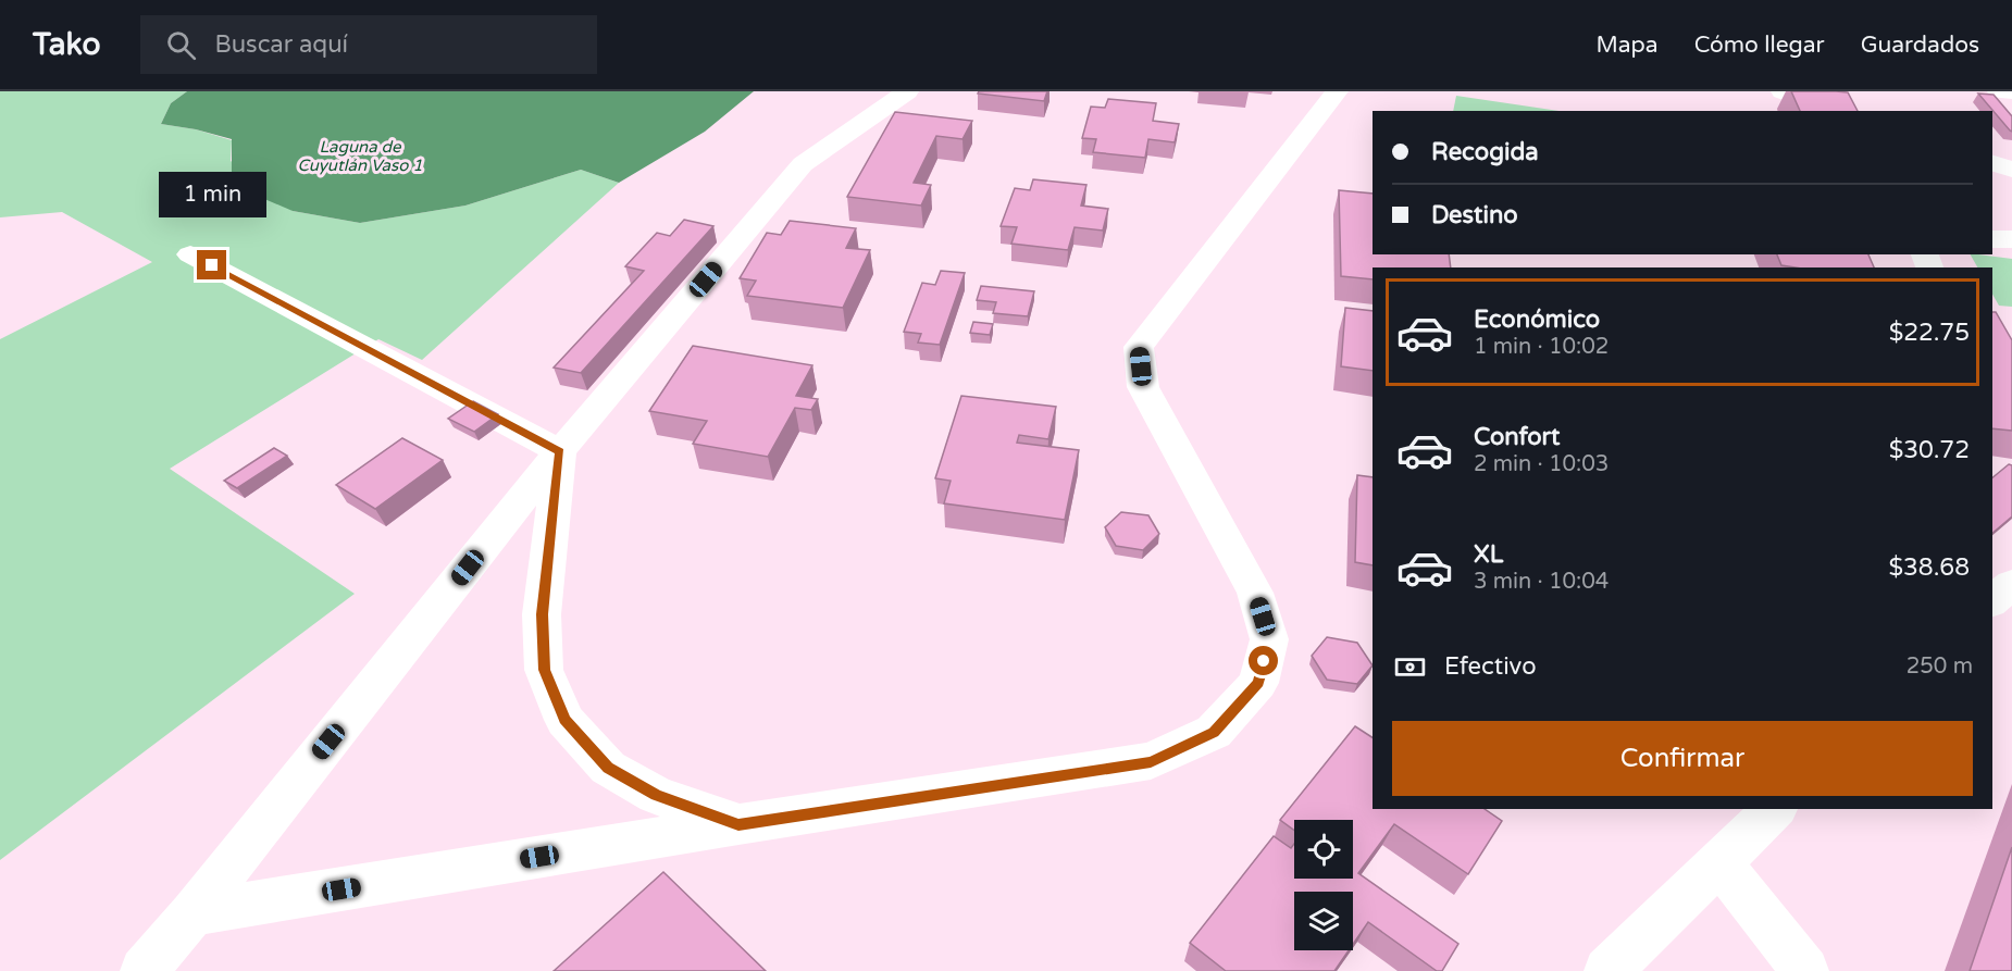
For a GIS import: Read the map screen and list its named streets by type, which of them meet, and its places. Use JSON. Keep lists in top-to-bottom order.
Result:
{
  "water": ["Laguna de Cuyutlán Vaso 1"],
  "page": {
    "header": "Tako",
    "search": "Buscar aquí",
    "nav": ["Mapa", "Cómo llegar", "Guardados"],
    "banner": ["Recogida", "Destino"],
    "bubble": "1 min",
    "list": [
      {
        "name": "Económico",
        "note": "1 min · 10:02",
        "value": "$22.75"
      },
      {
        "name": "Confort",
        "note": "2 min · 10:03",
        "value": "$30.72"
      },
      {
        "name": "XL",
        "note": "3 min · 10:04",
        "value": "$38.68"
      }
    ],
    "pay": ["Efectivo", "250 m"],
    "buttons": "Confirmar"
  }
}
